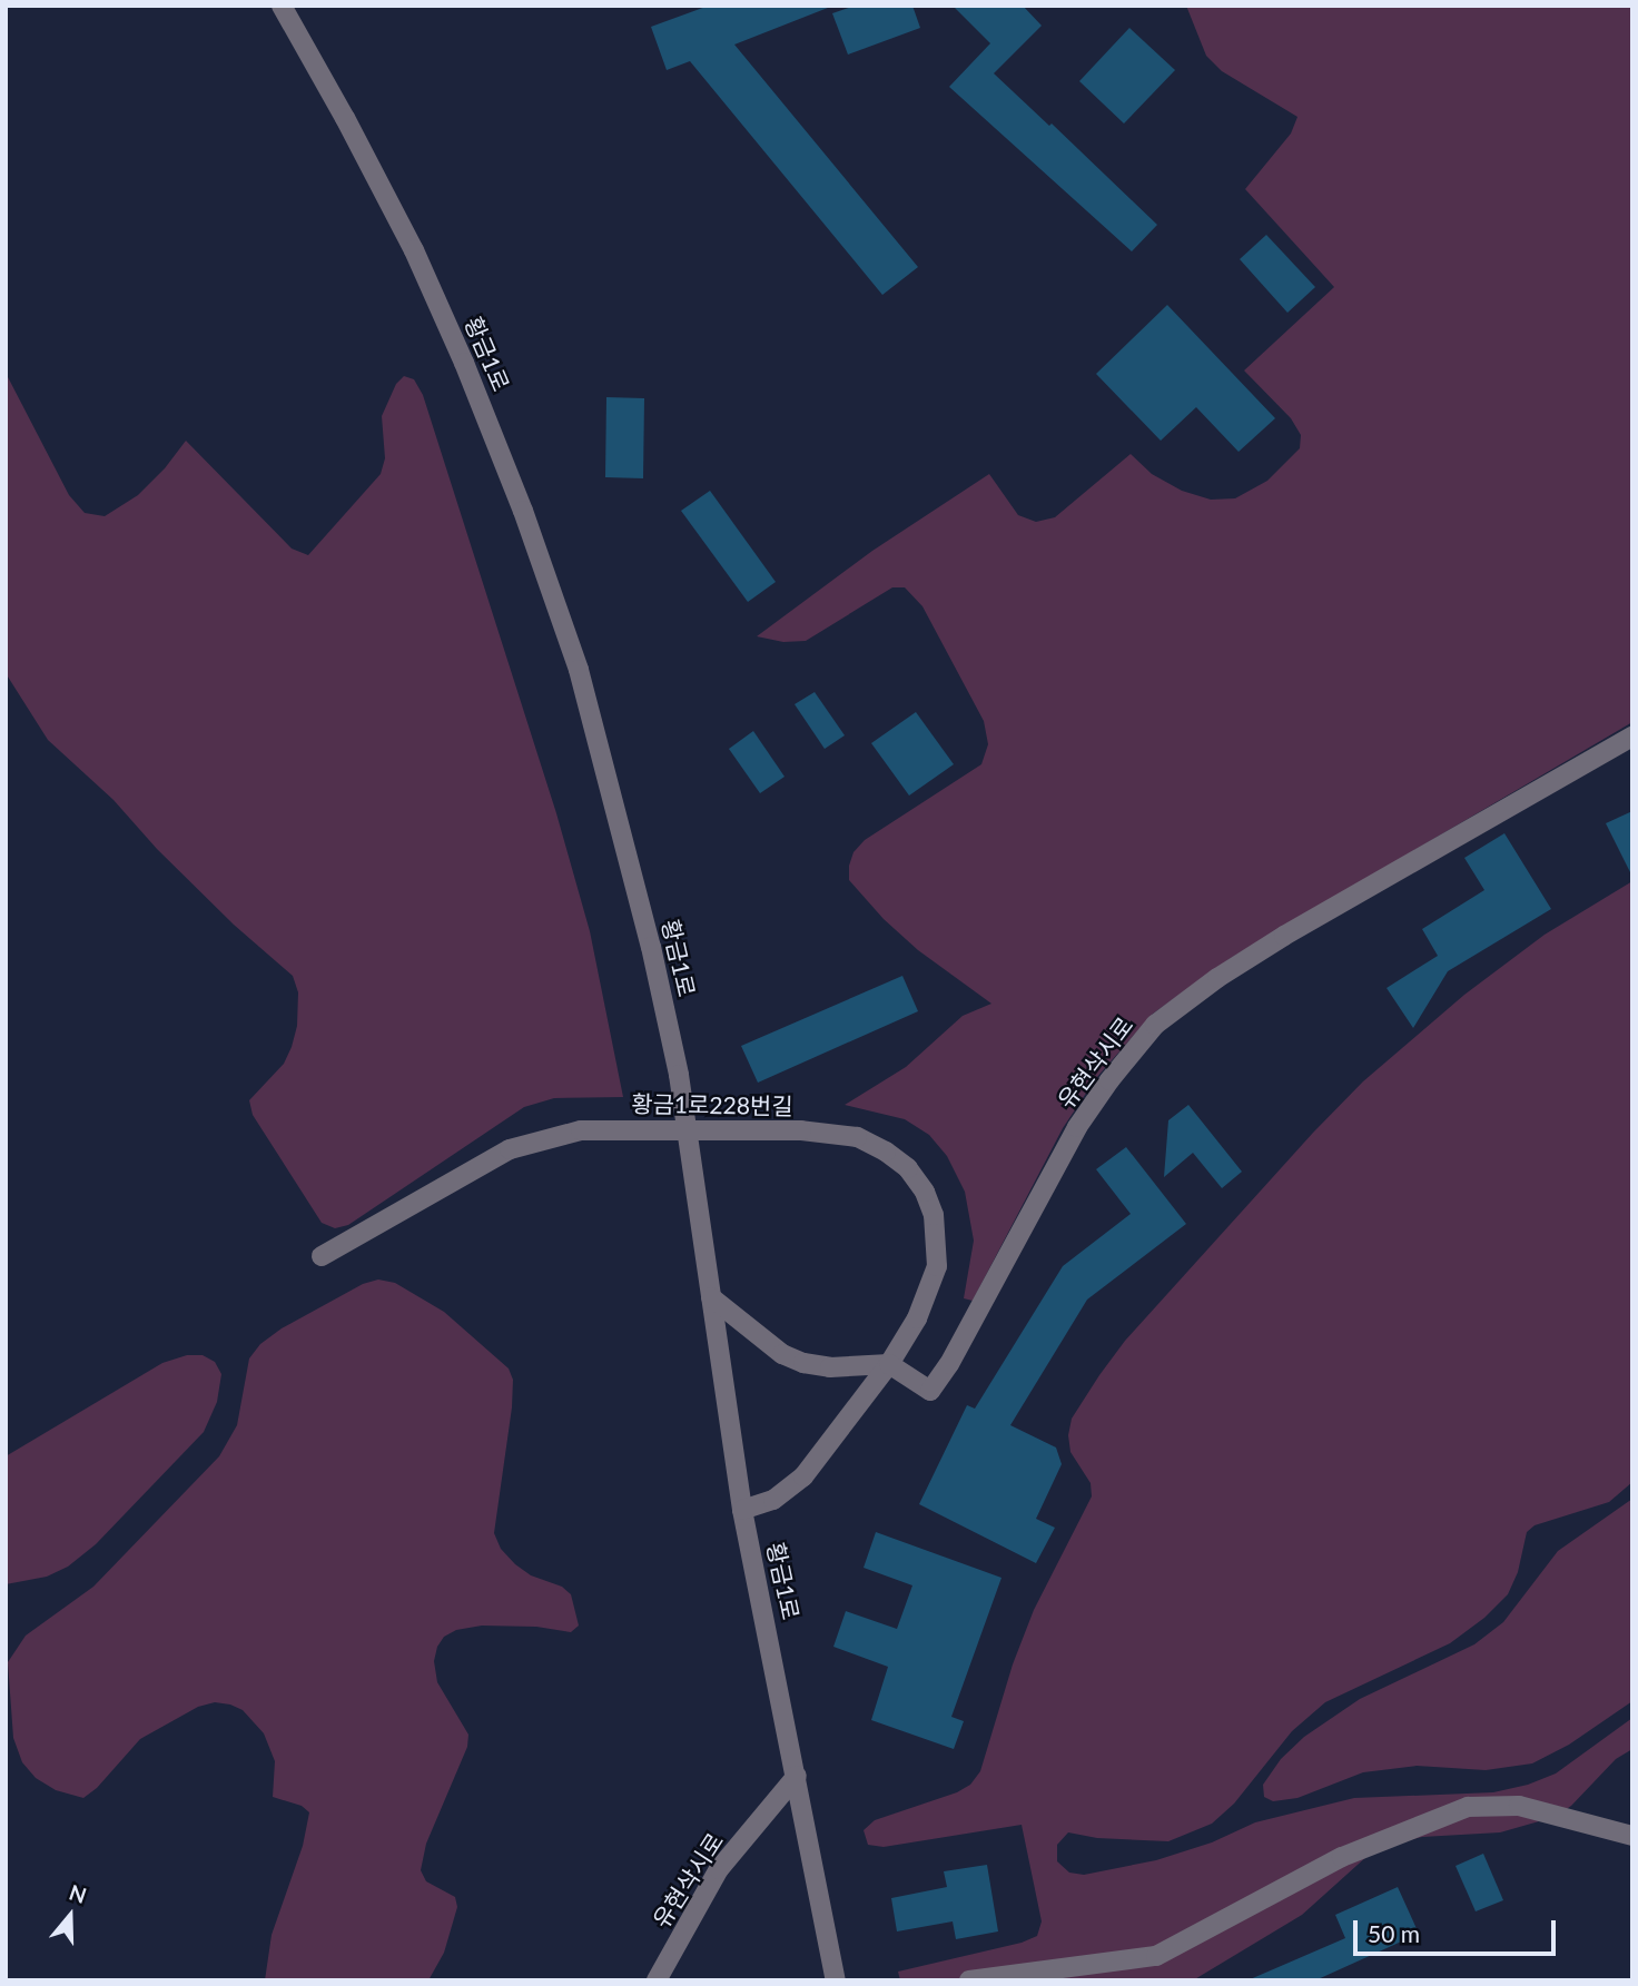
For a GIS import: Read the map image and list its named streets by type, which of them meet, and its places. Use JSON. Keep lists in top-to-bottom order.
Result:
{
  "streets": {
    "street": ["황금1로", "유현삭시로", "황금1로228번길"]
  },
  "crossings": [
    ["황금1로", "유현삭시로"],
    ["유현삭시로", "황금1로228번길"]
  ],
  "scale_bar": "50 m",
  "north": "top"
}
